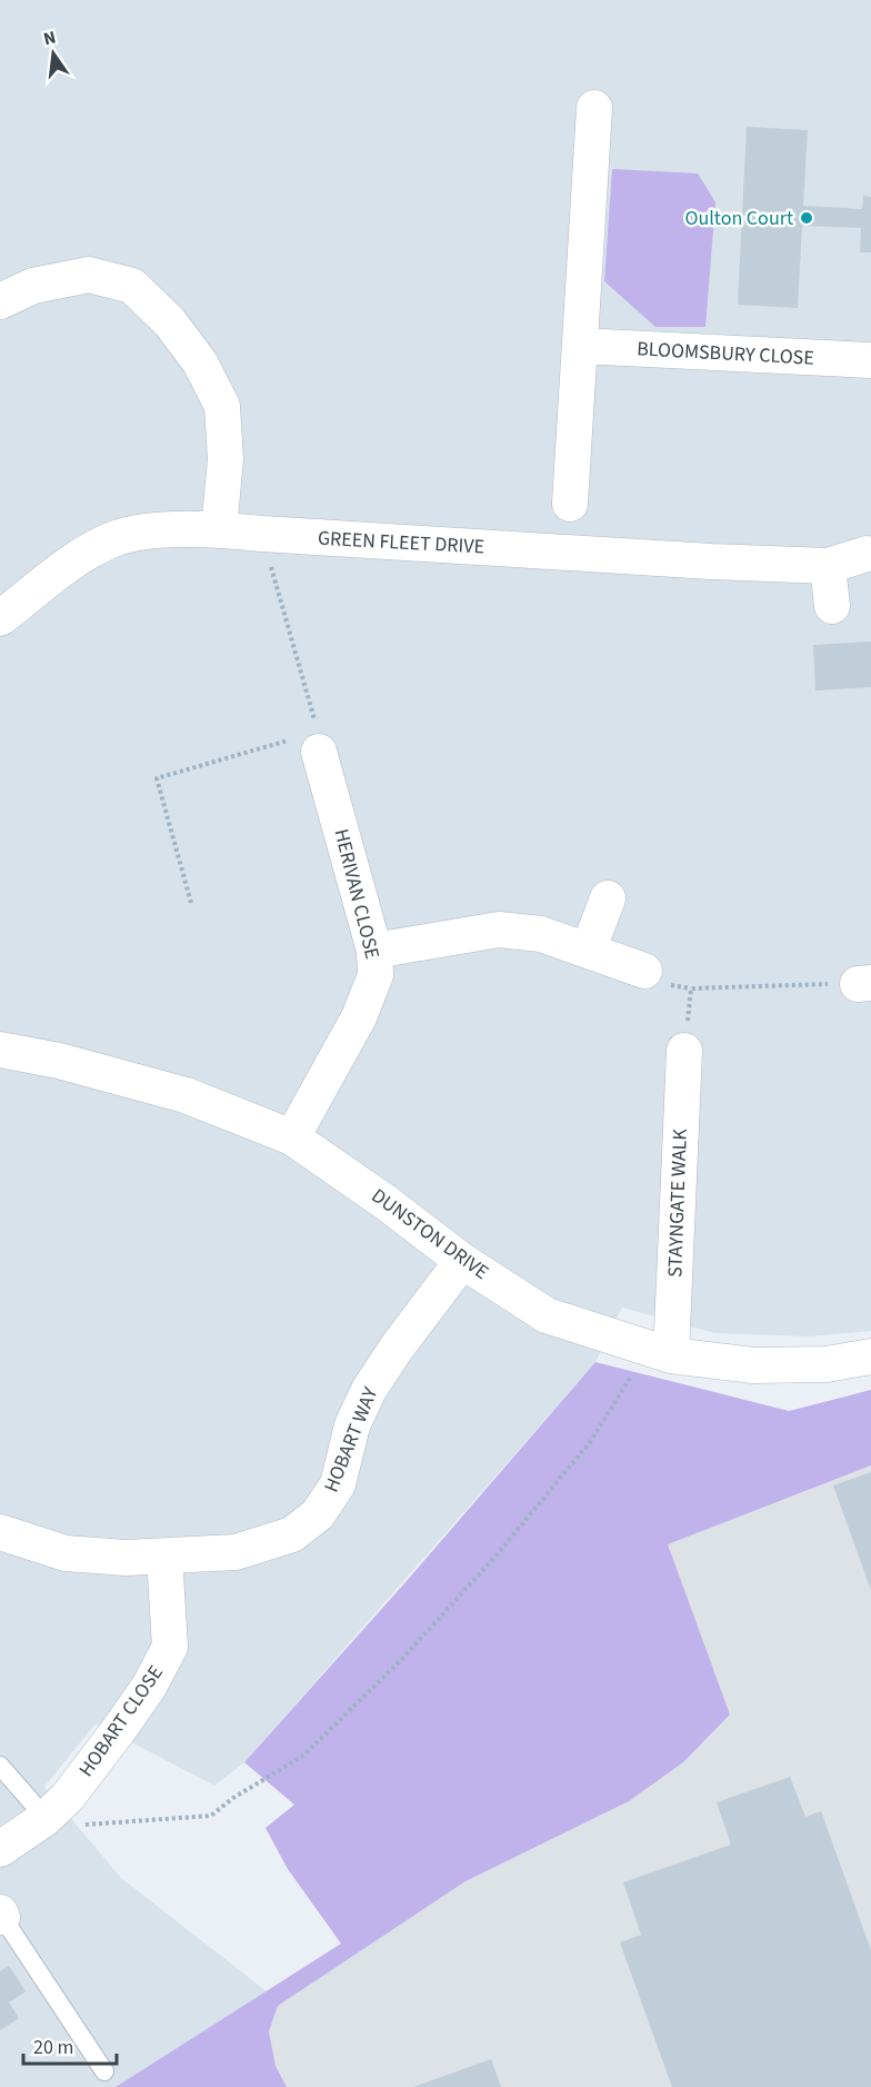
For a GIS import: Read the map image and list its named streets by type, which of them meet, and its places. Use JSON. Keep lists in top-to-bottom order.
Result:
{
  "streets": {
    "street": [
      "BLOOMSBURY CLOSE",
      "GREEN FLEET DRIVE",
      "HERIVAN CLOSE",
      "STAYNGATE WALK",
      "DUNSTON DRIVE",
      "HOBART WAY",
      "HOBART CLOSE"
    ]
  },
  "crossings": [
    ["HERIVAN CLOSE", "DUNSTON DRIVE"],
    ["STAYNGATE WALK", "DUNSTON DRIVE"],
    ["DUNSTON DRIVE", "HOBART WAY"],
    ["HOBART WAY", "HOBART CLOSE"]
  ],
  "places": ["Oulton Court"],
  "scale_bar": "20 m",
  "north": "top"
}
